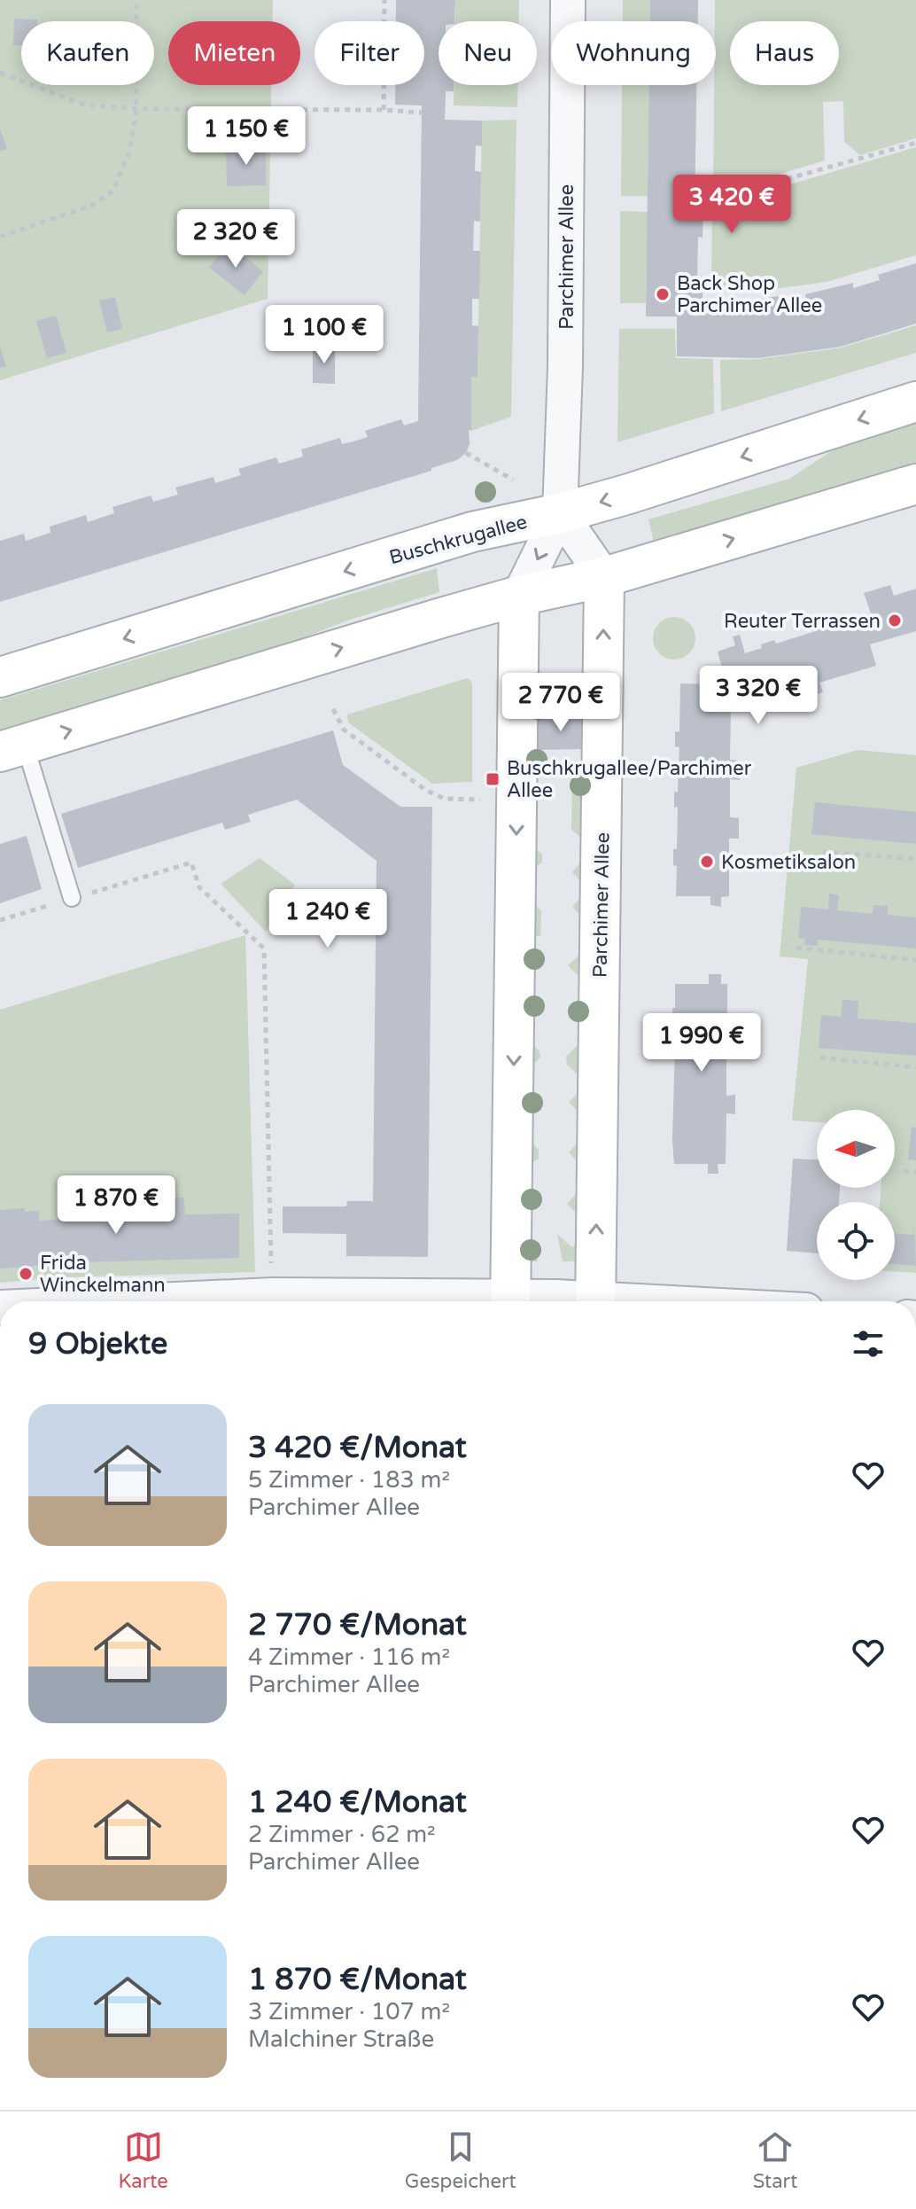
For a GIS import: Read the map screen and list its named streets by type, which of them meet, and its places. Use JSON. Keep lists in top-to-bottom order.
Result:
{
  "streets": {
    "main road": ["Parchimer Allee", "Buschkrugallee"]
  },
  "crossings": [
    ["Parchimer Allee", "Buschkrugallee"]
  ],
  "places": {
    "other": [
      "Back Shop Parchimer Allee",
      "Reuter Terrassen",
      "Kosmetiksalon",
      "Frida Winckelmann"
    ],
    "transit": ["Buschkrugallee/Parchimer Allee"]
  },
  "north": "left",
  "page": {
    "chip": [
      "Kaufen",
      "Mieten",
      "Filter",
      "Neu",
      "Wohnung",
      "Haus"
    ],
    "price": [
      "1 150 €",
      "3 420 €",
      "2 320 €",
      "1 100 €",
      "3 320 €",
      "2 770 €",
      "1 240 €",
      "1 990 €",
      "1 870 €"
    ],
    "heading": "9 Objekte",
    "list": [
      {
        "name": "3 420 €/Monat",
        "note": "5 Zimmer · 183 m² · Parchimer Allee"
      },
      {
        "name": "2 770 €/Monat",
        "note": "4 Zimmer · 116 m² · Parchimer Allee"
      },
      {
        "name": "1 240 €/Monat",
        "note": "2 Zimmer · 62 m² · Parchimer Allee"
      },
      {
        "name": "1 870 €/Monat",
        "note": "3 Zimmer · 107 m² · Malchiner Straße"
      }
    ],
    "tabs": ["Karte", "Gespeichert", "Start"]
  }
}
